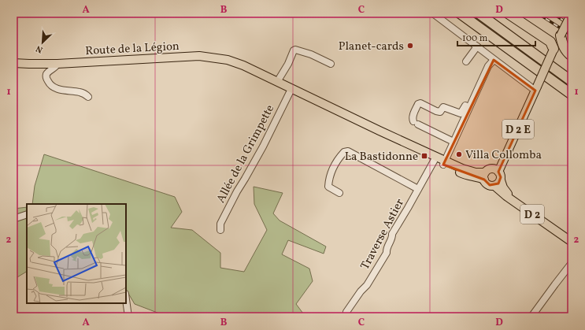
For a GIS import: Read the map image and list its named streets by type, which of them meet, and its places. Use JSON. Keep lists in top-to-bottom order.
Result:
{
  "streets": {
    "main road": ["Route de la Légion", "D 2 E", "D 2"],
    "street": ["Allée de la Grimpette", "Traverse Astier"]
  },
  "crossings": [
    ["Route de la Légion", "D 2 E"],
    ["Route de la Légion", "Allée de la Grimpette"],
    ["Route de la Légion", "D 2"],
    ["Route de la Légion", "Traverse Astier"],
    ["D 2 E", "D 2"]
  ],
  "places": {
    "other": ["Planet-cards", "Villa Collomba"],
    "transit": ["La Bastidonne"]
  },
  "scale_bar": "100 m",
  "north": "bottom left",
  "grid": {
    "columns": [
      "A",
      "B",
      "C",
      "D"
    ],
    "rows": ["1", "2"]
  }
}
